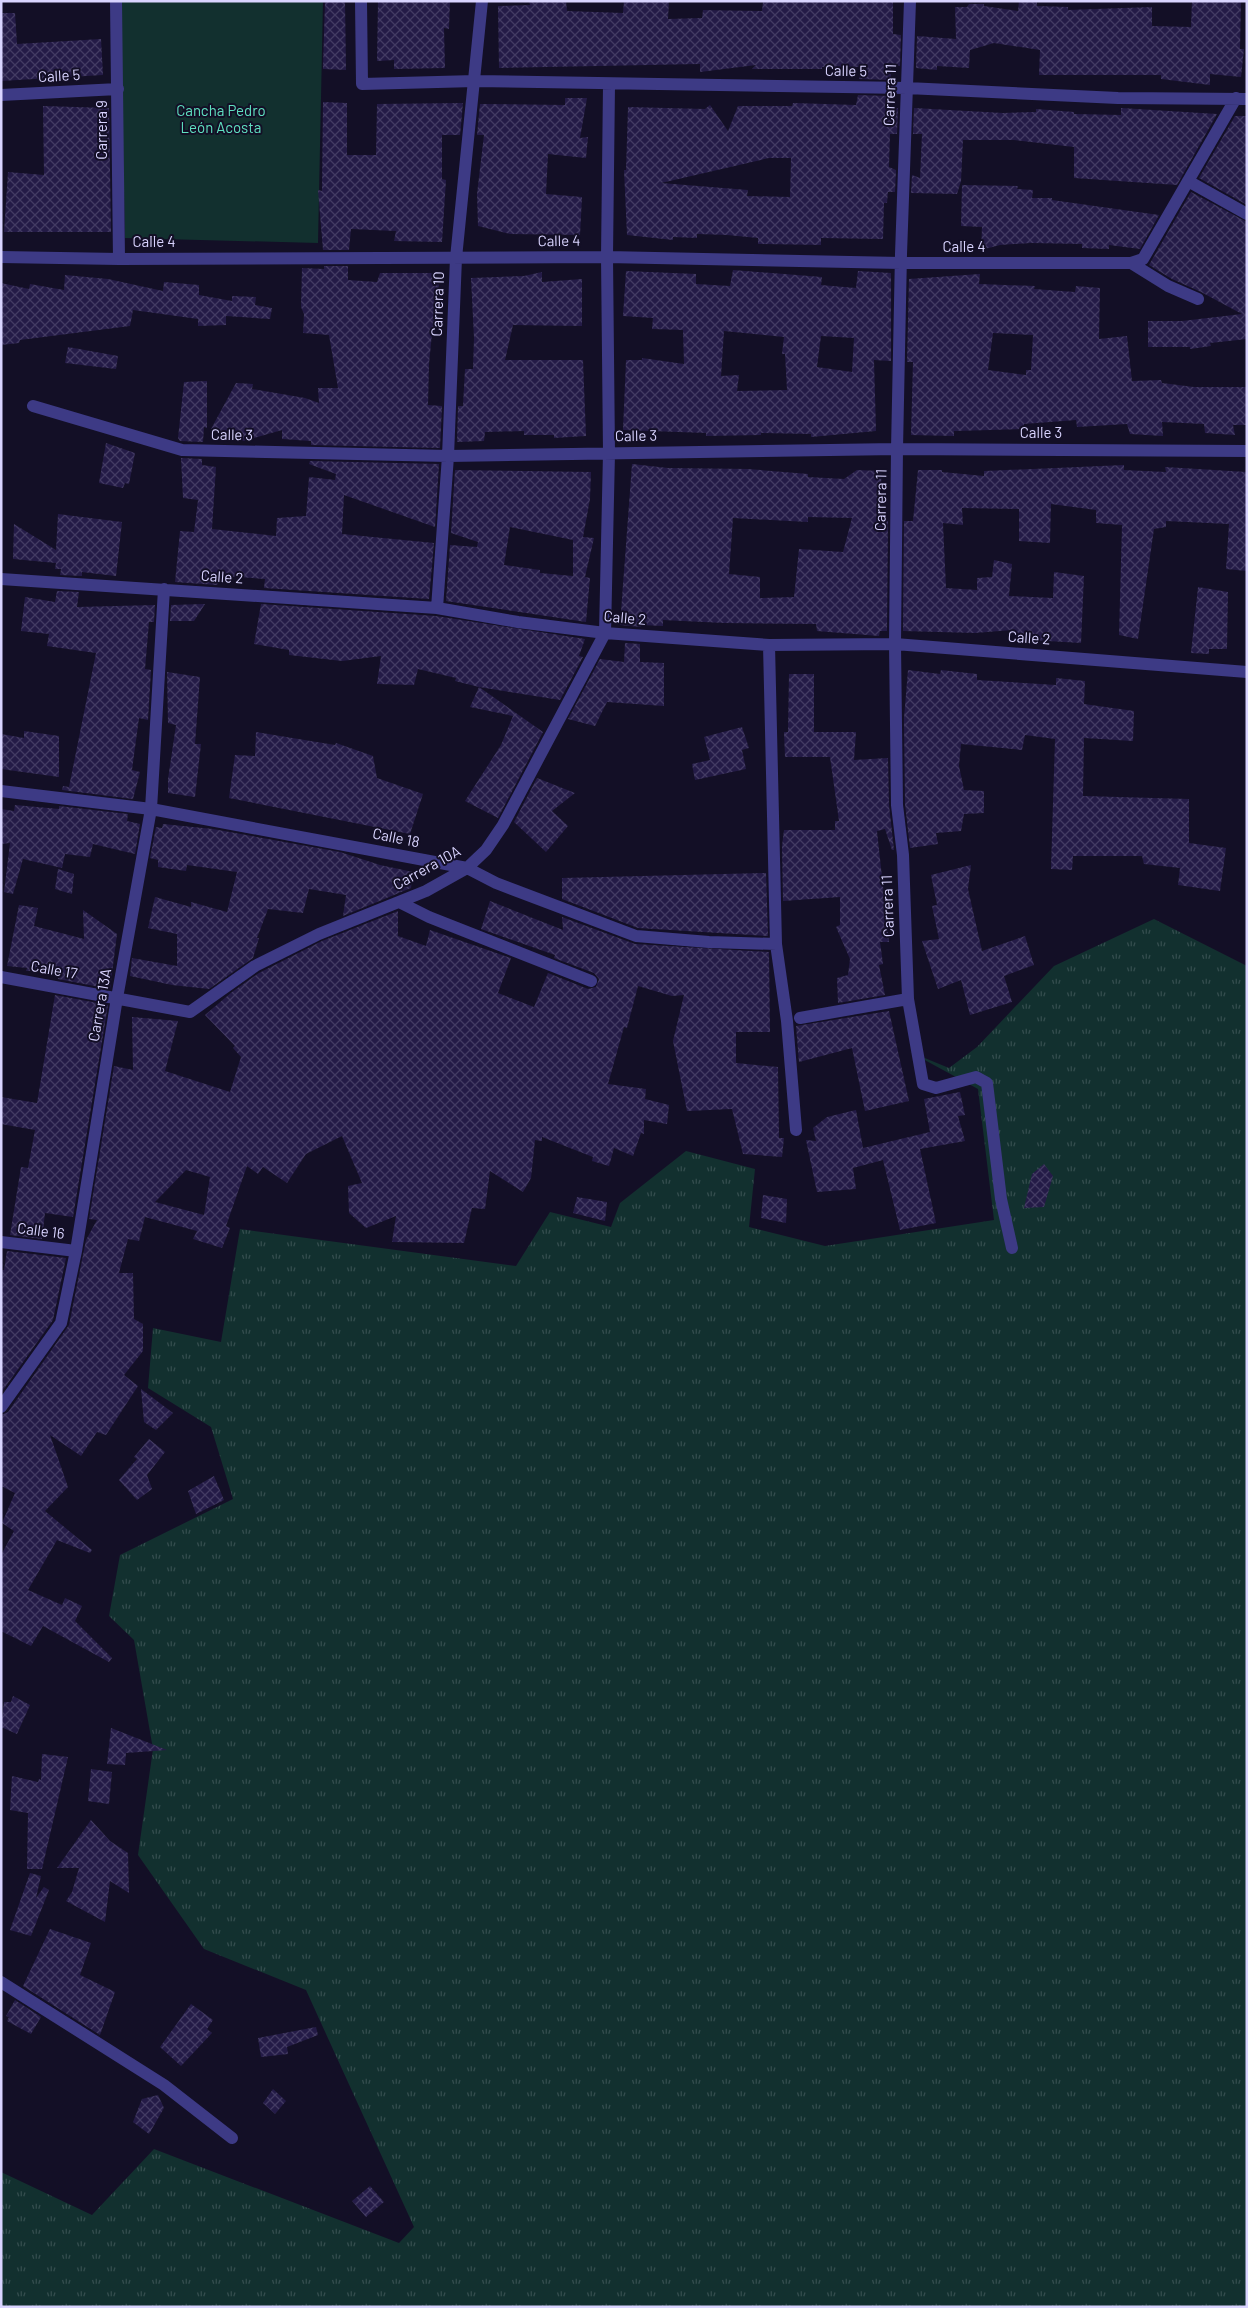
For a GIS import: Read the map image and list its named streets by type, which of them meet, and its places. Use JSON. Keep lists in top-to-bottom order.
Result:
{
  "streets": {
    "street": [
      "Calle 5",
      "Carrera 11",
      "Carrera 9",
      "Calle 4",
      "Carrera 10",
      "Calle 3",
      "Calle 2",
      "Calle 18",
      "Carrera 10A",
      "Calle 17",
      "Carrera 13A",
      "Calle 16"
    ]
  },
  "crossings": [
    ["Calle 5", "Carrera 11"],
    ["Calle 5", "Carrera 9"],
    ["Calle 5", "Carrera 10"],
    ["Carrera 11", "Calle 4"],
    ["Carrera 11", "Calle 3"],
    ["Carrera 11", "Calle 2"],
    ["Carrera 9", "Calle 4"],
    ["Calle 4", "Carrera 10"],
    ["Carrera 10", "Calle 3"],
    ["Carrera 10", "Calle 2"],
    ["Calle 2", "Carrera 10A"],
    ["Calle 2", "Carrera 13A"],
    ["Calle 18", "Carrera 10A"],
    ["Calle 18", "Carrera 13A"],
    ["Carrera 10A", "Calle 17"],
    ["Calle 17", "Carrera 13A"],
    ["Carrera 13A", "Calle 16"]
  ],
  "parks": ["Cancha Pedro León Acosta"]
}
